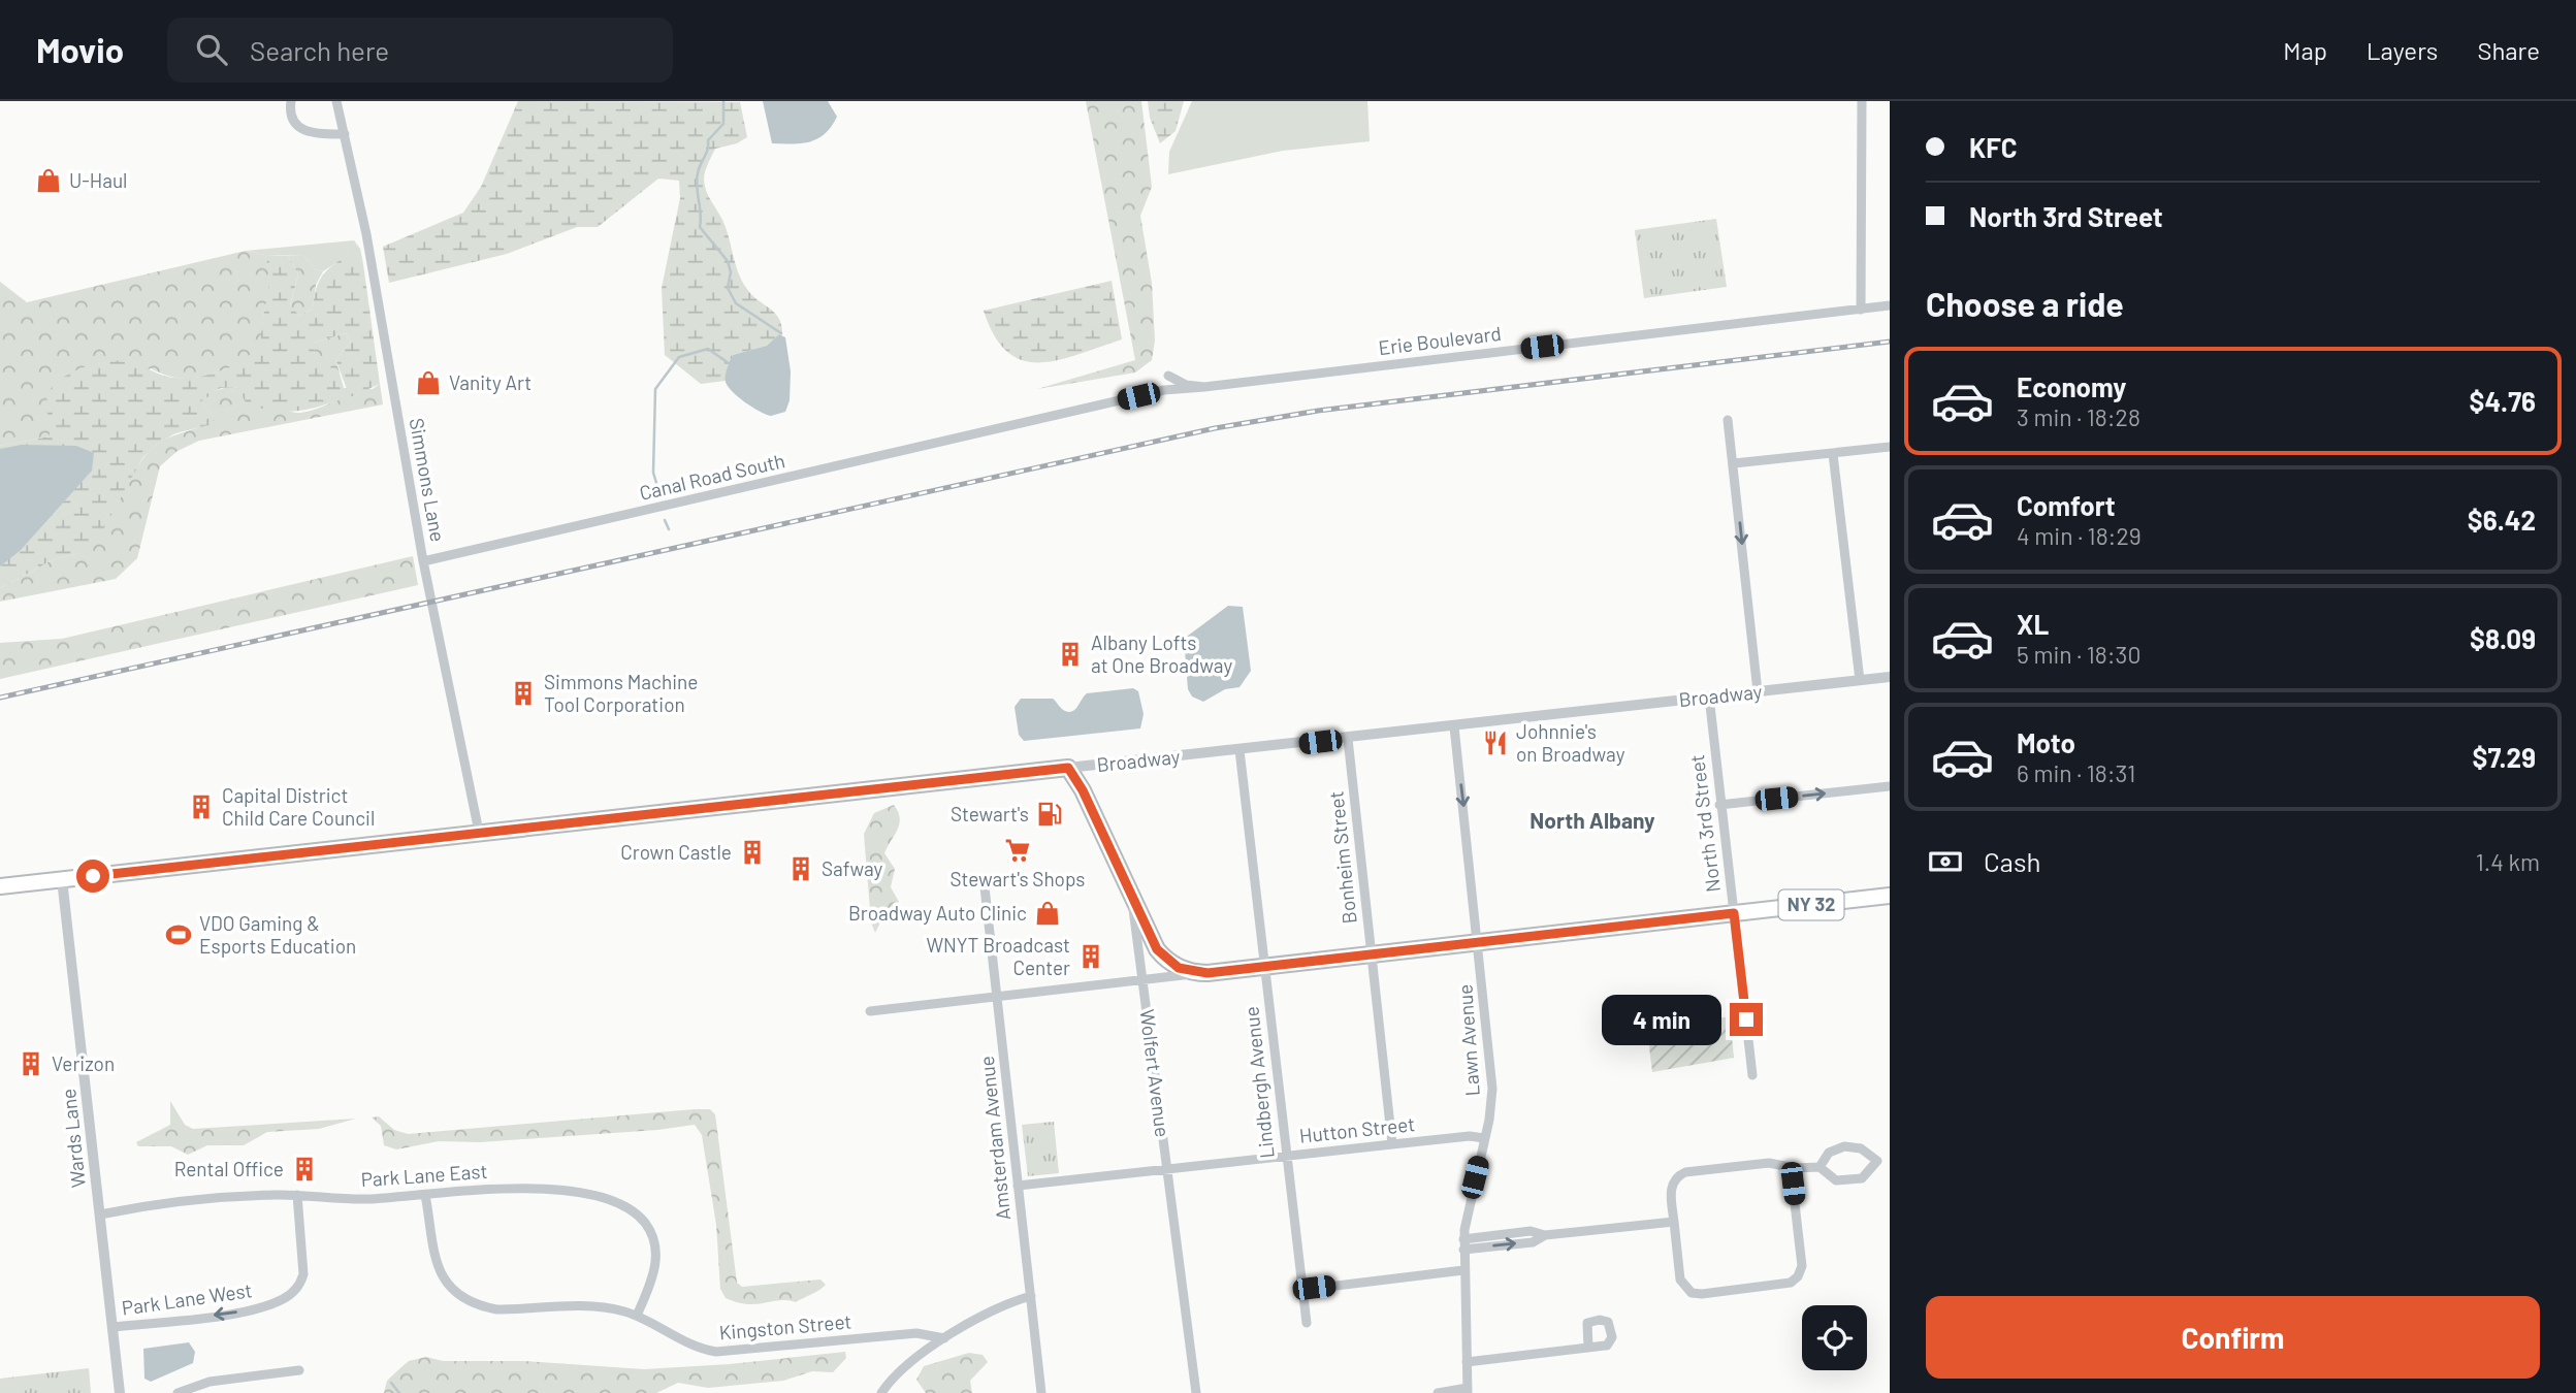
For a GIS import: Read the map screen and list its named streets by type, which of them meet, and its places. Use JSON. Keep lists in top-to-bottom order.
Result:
{
  "streets": {
    "main road": ["Broadway", "NY 32", "Wolfert Avenue"],
    "street": [
      "Erie Boulevard",
      "Canal Road South",
      "Simmons Lane",
      "North 3rd Street",
      "Bonheim Street",
      "Lawn Avenue",
      "Lindbergh Avenue",
      "Hutton Street",
      "Wards Lane",
      "Amsterdam Avenue",
      "Park Lane East",
      "Park Lane West",
      "Kingston Street"
    ]
  },
  "crossings": [
    ["Erie Boulevard", "Canal Road South"],
    ["Canal Road South", "Simmons Lane"],
    ["Simmons Lane", "Broadway"],
    ["Broadway", "North 3rd Street"],
    ["Broadway", "Bonheim Street"],
    ["Broadway", "Lawn Avenue"],
    ["Broadway", "Wolfert Avenue"],
    ["Broadway", "Lindbergh Avenue"],
    ["Broadway", "Wards Lane"],
    ["North 3rd Street", "NY 32"],
    ["Bonheim Street", "NY 32"],
    ["Bonheim Street", "Hutton Street"],
    ["NY 32", "Lawn Avenue"],
    ["NY 32", "Wolfert Avenue"],
    ["NY 32", "Lindbergh Avenue"],
    ["Lawn Avenue", "Hutton Street"],
    ["Wolfert Avenue", "Hutton Street"],
    ["Lindbergh Avenue", "Hutton Street"],
    ["Hutton Street", "Amsterdam Avenue"],
    ["Wards Lane", "Park Lane East"],
    ["Wards Lane", "Park Lane West"],
    ["Park Lane East", "Park Lane West"],
    ["Park Lane East", "Kingston Street"]
  ],
  "districts": ["North Albany"],
  "places": {
    "shop": ["U-Haul", "Vanity Art", "Broadway Auto Clinic"],
    "building": [
      "Albany Lofts at One Broadway",
      "Simmons Machine Tool Corporation",
      "Capital District Child Care Council",
      "Crown Castle",
      "Safway",
      "WNYT Broadcast Center",
      "Verizon",
      "Rental Office"
    ],
    "restaurant": ["Johnnie's on Broadway"],
    "fuel station": ["Stewart's"],
    "supermarket": ["Stewart's Shops"],
    "sports": ["VDO Gaming & Esports Education"]
  },
  "page": {
    "header": "Movio",
    "search": "Search here",
    "nav": ["Map", "Layers", "Share"],
    "banner": ["KFC", "North 3rd Street"],
    "heading": "Choose a ride",
    "list": [
      {
        "name": "Economy",
        "note": "3 min · 18:28",
        "value": "$4.76"
      },
      {
        "name": "Comfort",
        "note": "4 min · 18:29",
        "value": "$6.42"
      },
      {
        "name": "XL",
        "note": "5 min · 18:30",
        "value": "$8.09"
      },
      {
        "name": "Moto",
        "note": "6 min · 18:31",
        "value": "$7.29"
      }
    ],
    "pay": ["Cash", "1.4 km"],
    "bubble": "4 min",
    "buttons": "Confirm"
  }
}
